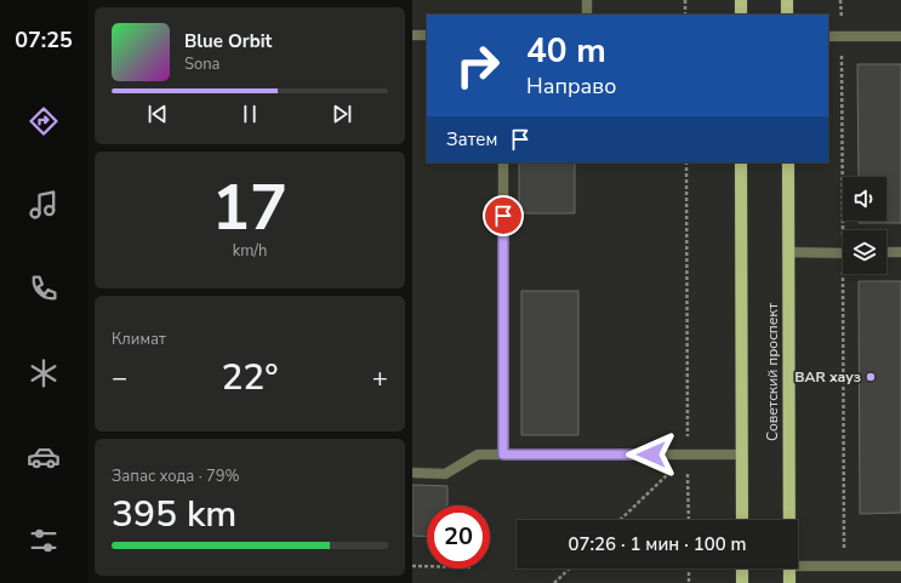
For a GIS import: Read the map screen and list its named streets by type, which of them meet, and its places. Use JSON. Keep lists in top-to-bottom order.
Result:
{
  "streets": {
    "main road": ["Советский проспект"]
  },
  "places": ["BAR хауз"],
  "page": {
    "tabs": "07:25",
    "turn": ["40 m", "Направо"],
    "song": ["Blue Orbit", "Sona"],
    "then": "Затем",
    "tile": [
      ["17", "km/h"],
      "Климат",
      ["Запас хода · 79%", "395 km"]
    ],
    "heat": ["−", "22°", "+"],
    "limit": "20",
    "trip": "07:26 · 1 мин · 100 m"
  }
}
